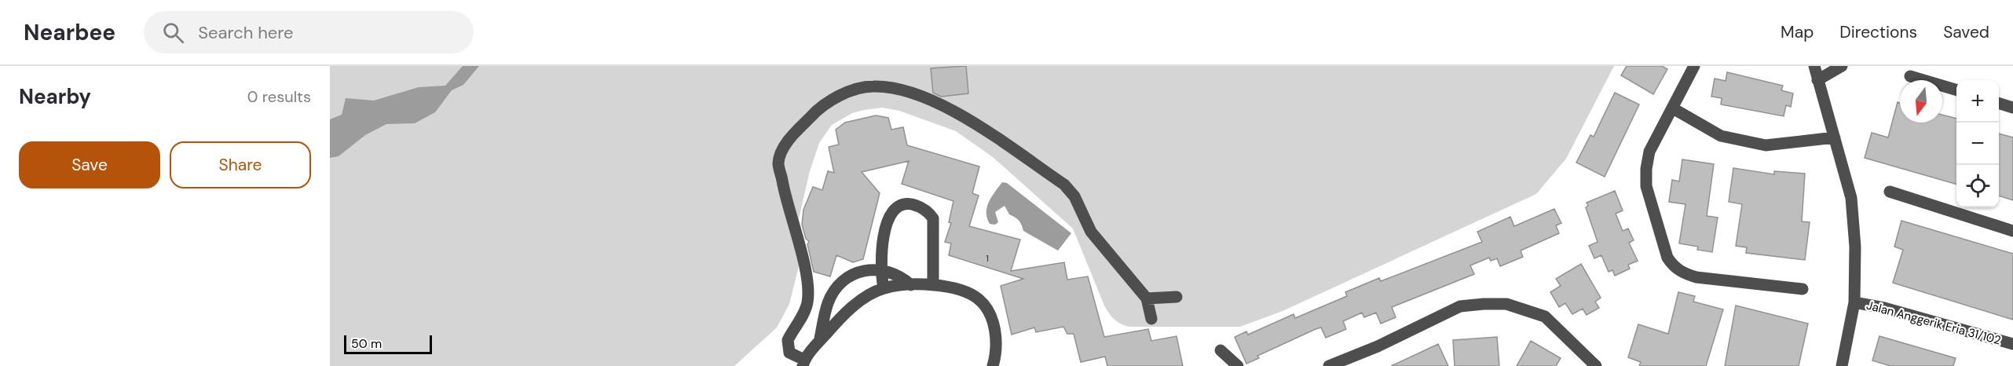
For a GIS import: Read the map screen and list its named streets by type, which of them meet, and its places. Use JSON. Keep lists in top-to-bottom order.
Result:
{
  "streets": {
    "street": ["Jalan Anggerik Eria 31/102"]
  },
  "house_numbers": ["1"],
  "scale_bar": "50 m",
  "north": "bottom",
  "page": {
    "header": "Nearbee",
    "search": "Search here",
    "nav": ["Map", "Directions", "Saved"],
    "heading": ["Nearby", "0 results"],
    "map_buttons": ["+", "−"],
    "buttons": ["Save", "Share"],
    "scale": "50 m"
  }
}
